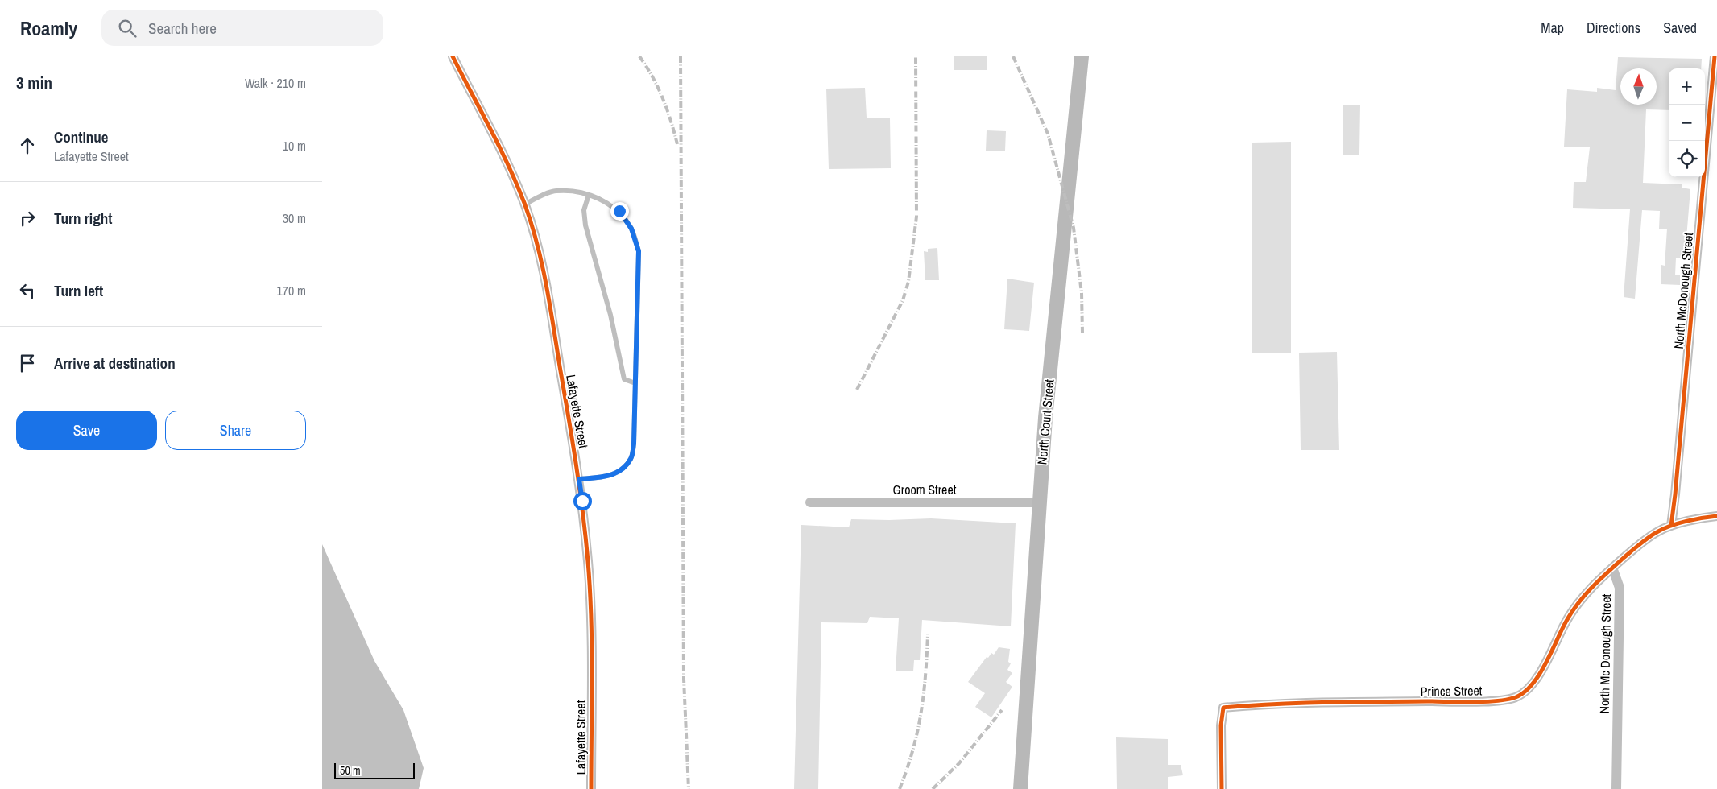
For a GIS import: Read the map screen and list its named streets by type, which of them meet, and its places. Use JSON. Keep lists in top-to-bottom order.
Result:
{
  "streets": {
    "main road": ["North Court Street"],
    "street": [
      "North McDonough Street",
      "Lafayette Street",
      "Groom Street",
      "North Mc Donough Street",
      "Prince Street"
    ]
  },
  "crossings": [
    ["North Court Street", "Groom Street"],
    ["North Mc Donough Street", "Prince Street"]
  ],
  "scale_bar": "50 m",
  "north": "top",
  "page": {
    "header": "Roamly",
    "search": "Search here",
    "nav": ["Map", "Directions", "Saved"],
    "heading": ["3 min", "Walk · 210 m"],
    "map_buttons": ["+", "−"],
    "list": [
      ["Continue", "Lafayette Street", "10 m"],
      ["Turn right", "30 m"],
      ["Turn left", "170 m"],
      "Arrive at destination"
    ],
    "buttons": ["Save", "Share"],
    "scale": "50 m"
  }
}
